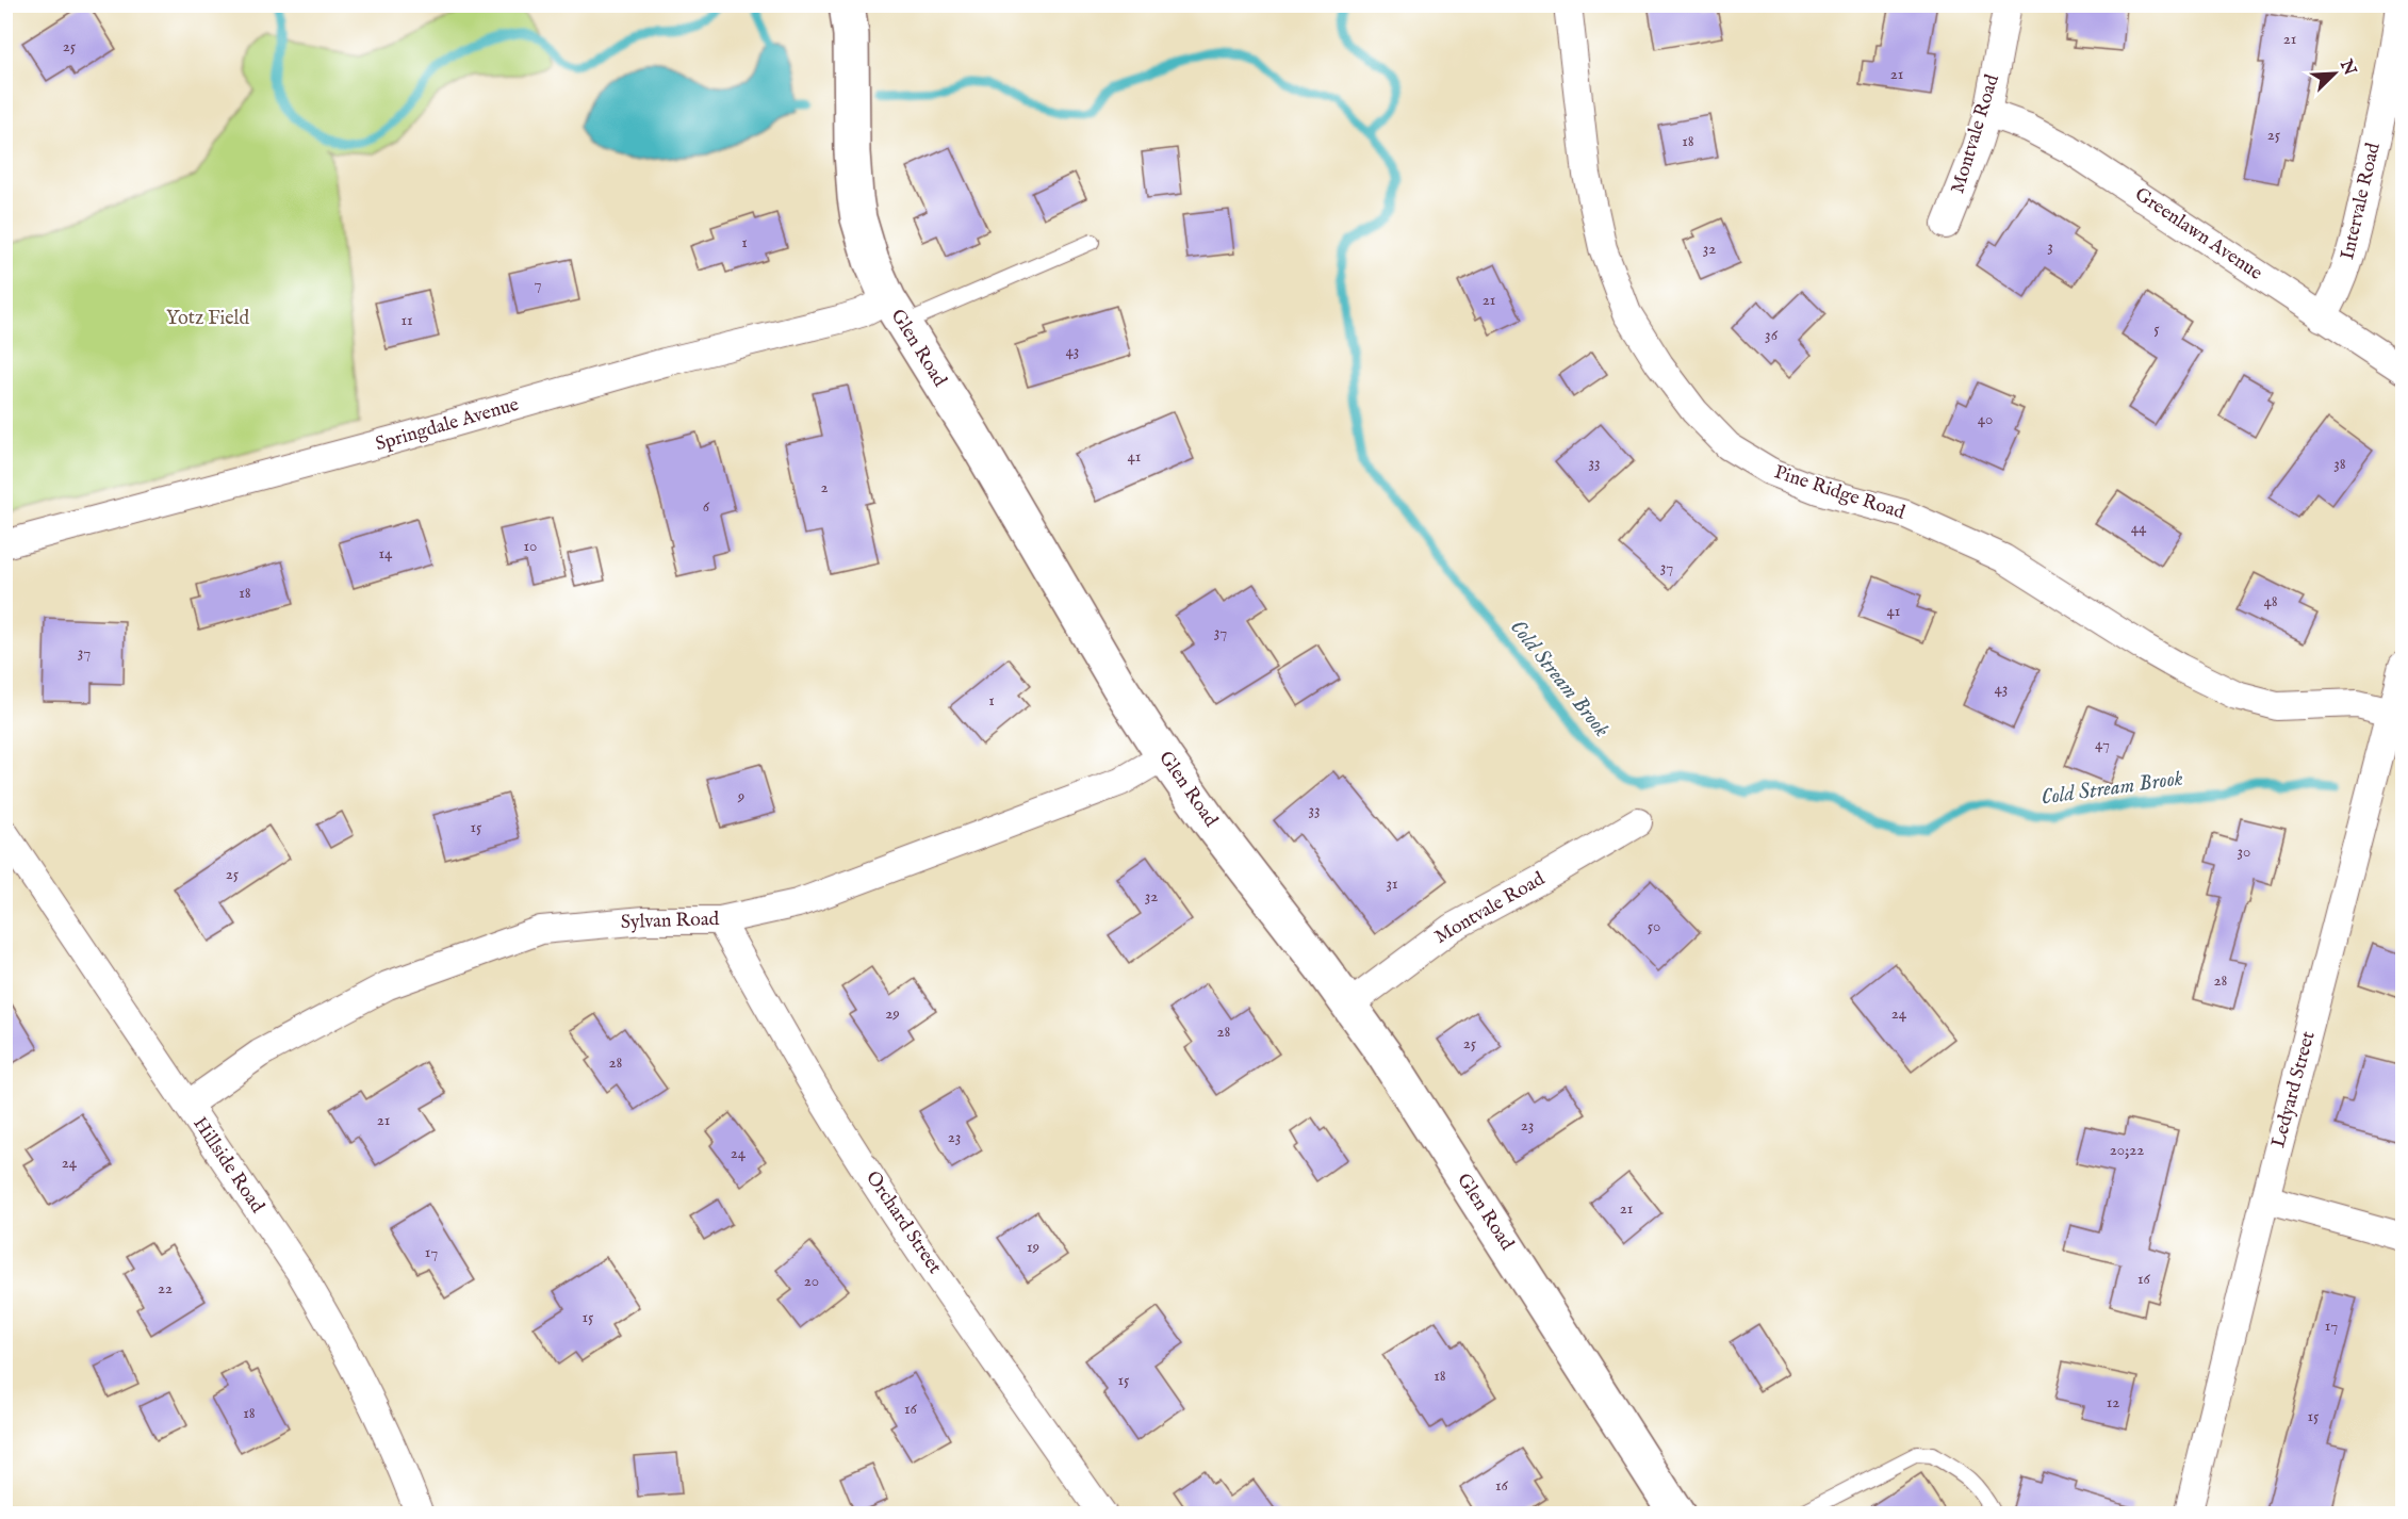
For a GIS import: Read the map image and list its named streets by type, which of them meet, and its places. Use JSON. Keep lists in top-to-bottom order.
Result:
{
  "streets": {
    "street": [
      "Montvale Road",
      "Intervale Road",
      "Greenlawn Avenue",
      "Glen Road",
      "Springdale Avenue",
      "Pine Ridge Road",
      "Sylvan Road",
      "Ledyard Street",
      "Hillside Road",
      "Orchard Street"
    ]
  },
  "crossings": [
    ["Montvale Road", "Greenlawn Avenue"],
    ["Montvale Road", "Glen Road"],
    ["Intervale Road", "Greenlawn Avenue"],
    ["Glen Road", "Springdale Avenue"],
    ["Glen Road", "Sylvan Road"],
    ["Pine Ridge Road", "Ledyard Street"],
    ["Sylvan Road", "Hillside Road"],
    ["Sylvan Road", "Orchard Street"]
  ],
  "water": ["Cold Stream Brook"],
  "parks": ["Yotz Field"],
  "house_numbers": [
    "21",
    "25",
    "21",
    "25",
    "18",
    "1",
    "3",
    "32",
    "7",
    "21",
    "11",
    "5",
    "36",
    "43",
    "40",
    "41",
    "33",
    "38",
    "2",
    "6",
    "44",
    "10",
    "14",
    "37",
    "18",
    "48",
    "41",
    "37",
    "37",
    "43",
    "1",
    "47",
    "9",
    "33",
    "15",
    "30",
    "25",
    "31",
    "32",
    "50",
    "28",
    "29",
    "24",
    "28",
    "25",
    "28",
    "21",
    "23",
    "23",
    "20;22",
    "24",
    "24",
    "21",
    "19",
    "17",
    "16",
    "20",
    "22",
    "15",
    "17",
    "18",
    "15",
    "12",
    "16",
    "18",
    "15",
    "16"
  ],
  "north": "top right"
}
